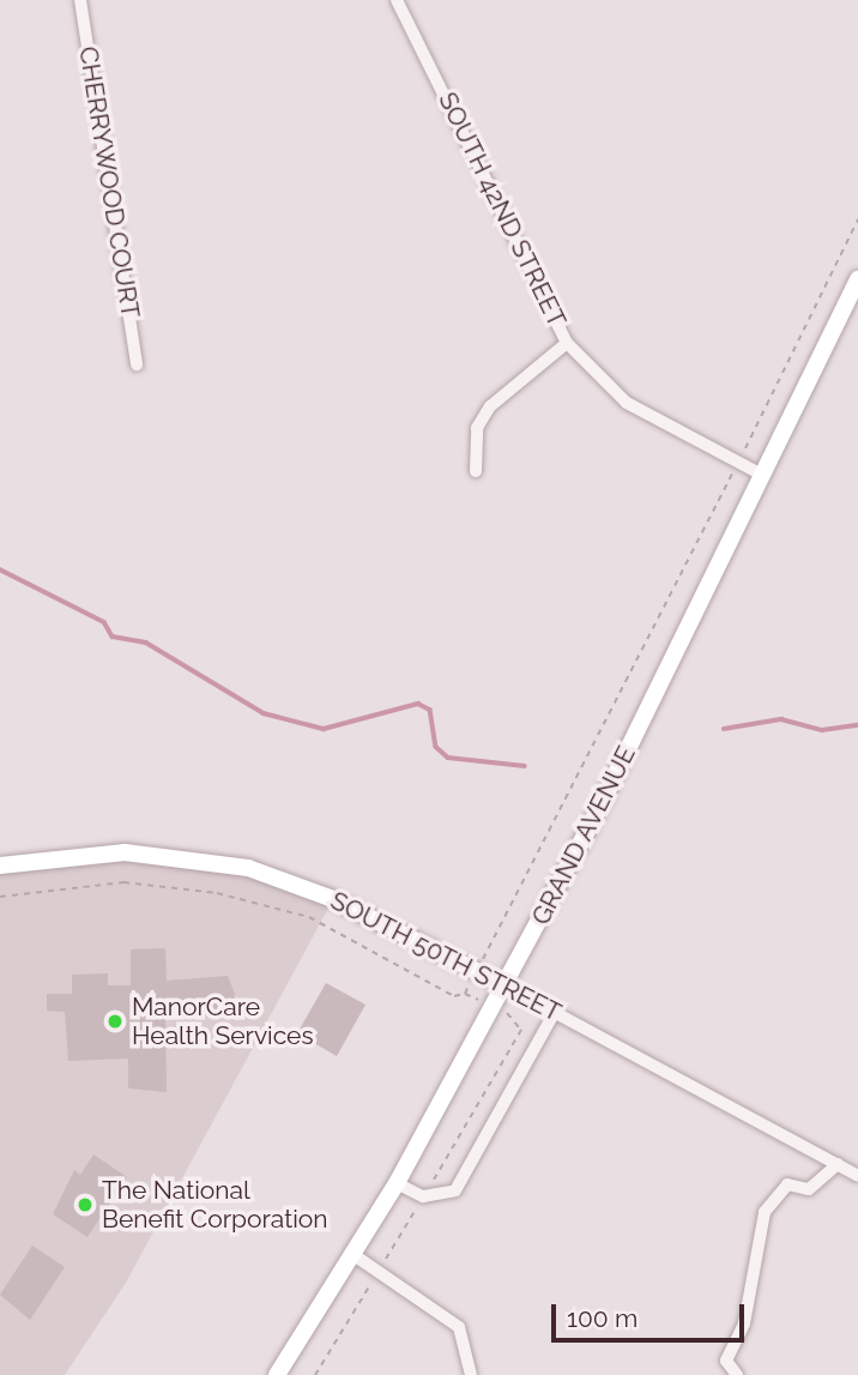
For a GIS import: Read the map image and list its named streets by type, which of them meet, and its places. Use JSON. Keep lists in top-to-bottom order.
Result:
{
  "streets": {
    "main road": ["GRAND AVENUE", "SOUTH 50TH STREET"],
    "street": ["CHERRYWOOD COURT", "SOUTH 42ND STREET"]
  },
  "crossings": [
    ["SOUTH 42ND STREET", "GRAND AVENUE"],
    ["GRAND AVENUE", "SOUTH 50TH STREET"]
  ],
  "places": ["ManorCare Health Services", "The National Benefit Corporation"],
  "scale_bar": "100 m"
}
